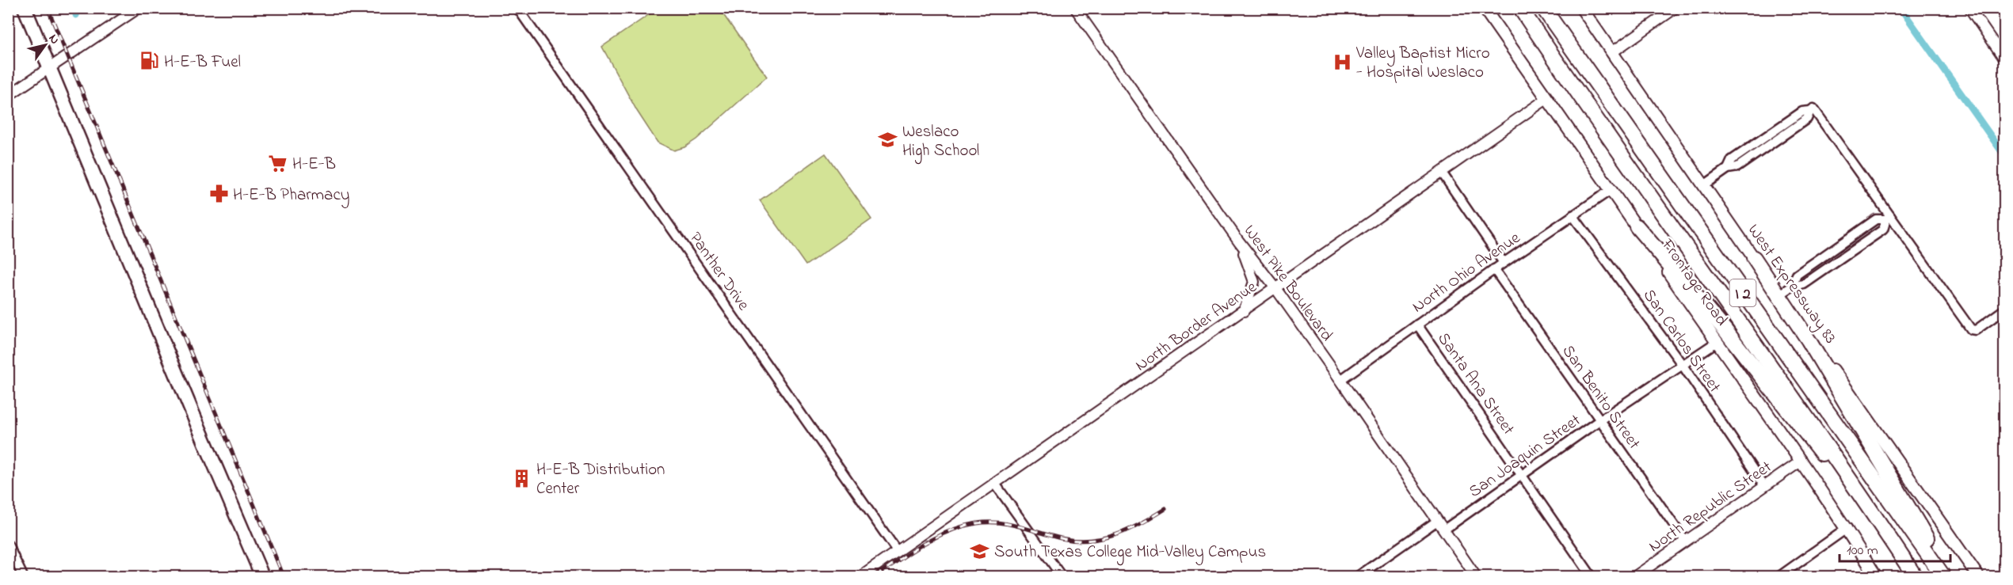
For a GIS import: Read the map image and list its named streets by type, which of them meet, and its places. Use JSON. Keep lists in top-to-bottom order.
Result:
{
  "streets": {
    "highway": ["I 2"],
    "main road": ["Frontage Road", "West Expressway 83"],
    "street": [
      "Panther Drive",
      "North Ohio Avenue",
      "West Pike Boulevard",
      "North Border Avenue",
      "San Carlos Street",
      "Santa Ana Street",
      "San Benito Street",
      "San Joaquin Street",
      "North Republic Street"
    ]
  },
  "crossings": [
    ["Panther Drive", "North Border Avenue"],
    ["North Ohio Avenue", "Frontage Road"],
    ["North Ohio Avenue", "West Pike Boulevard"],
    ["North Ohio Avenue", "San Carlos Street"],
    ["North Ohio Avenue", "Santa Ana Street"],
    ["North Ohio Avenue", "San Benito Street"],
    ["Frontage Road", "North Border Avenue"],
    ["Frontage Road", "San Joaquin Street"],
    ["Frontage Road", "North Republic Street"],
    ["West Pike Boulevard", "North Border Avenue"],
    ["West Pike Boulevard", "San Joaquin Street"],
    ["San Carlos Street", "San Joaquin Street"],
    ["San Carlos Street", "North Republic Street"],
    ["Santa Ana Street", "San Joaquin Street"],
    ["San Benito Street", "San Joaquin Street"],
    ["San Benito Street", "North Republic Street"]
  ],
  "places": {
    "fuel station": ["H-E-B Fuel"],
    "hospital": ["Valley Baptist Micro - Hospital Weslaco"],
    "school or university": ["Weslaco High School", "South Texas College Mid-Valley Campus"],
    "supermarket": ["H-E-B"],
    "pharmacy": ["H-E-B Pharmacy"],
    "building": ["H-E-B Distribution Center"]
  },
  "scale_bar": "100 m",
  "north": "top right"
}
